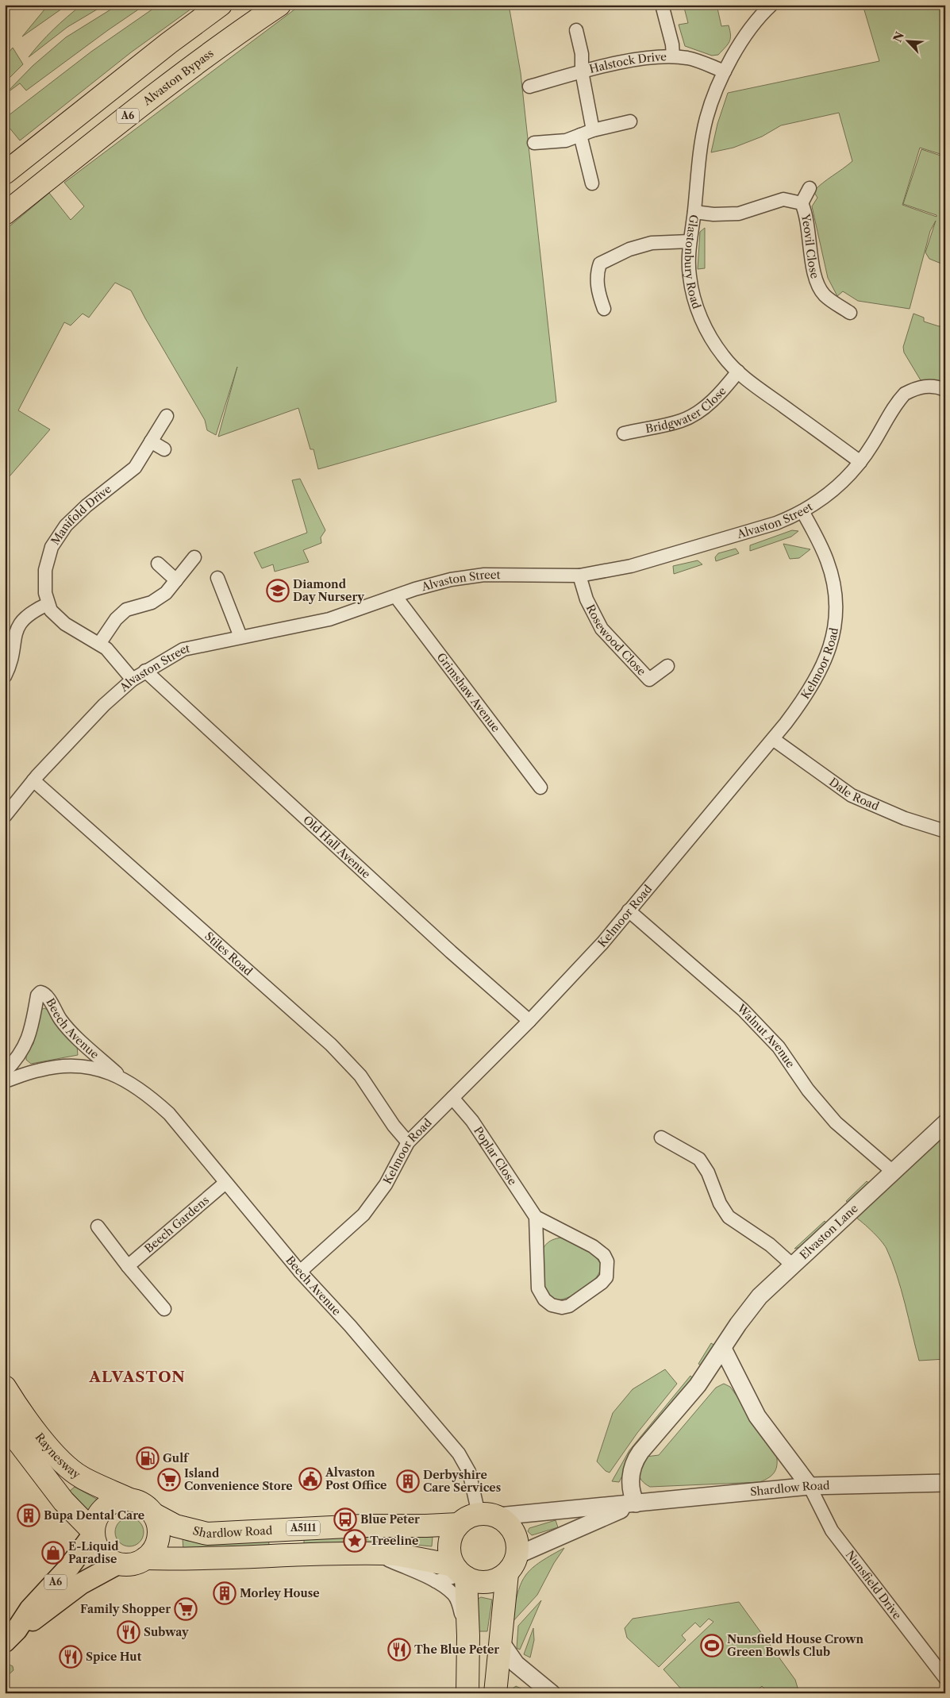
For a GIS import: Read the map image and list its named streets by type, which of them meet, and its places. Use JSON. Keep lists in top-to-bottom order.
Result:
{
  "streets": {
    "highway": [
      "Alvaston Bypass",
      "A6",
      "Raynesway",
      "Shardlow Road",
      "A5111"
    ],
    "street": [
      "Halstock Drive",
      "Yeovil Close",
      "Glastonbury Road",
      "Bridgwater Close",
      "Manifold Drive",
      "Alvaston Street",
      "Rosewood Close",
      "Kelmoor Road",
      "Grimshaw Avenue",
      "Dale Road",
      "Old Hall Avenue",
      "Stiles Road",
      "Beech Avenue",
      "Walnut Avenue",
      "Poplar Close",
      "Beech Gardens",
      "Elvaston Lane",
      "Nunsfield Drive"
    ]
  },
  "crossings": [
    ["Halstock Drive", "Glastonbury Road"],
    ["A6", "Raynesway"],
    ["A6", "Shardlow Road"],
    ["Yeovil Close", "Glastonbury Road"],
    ["Glastonbury Road", "Bridgwater Close"],
    ["Glastonbury Road", "Alvaston Street"],
    ["Alvaston Street", "Rosewood Close"],
    ["Alvaston Street", "Kelmoor Road"],
    ["Alvaston Street", "Grimshaw Avenue"],
    ["Alvaston Street", "Old Hall Avenue"],
    ["Alvaston Street", "Stiles Road"],
    ["Kelmoor Road", "Dale Road"],
    ["Kelmoor Road", "Old Hall Avenue"],
    ["Kelmoor Road", "Stiles Road"],
    ["Kelmoor Road", "Beech Avenue"],
    ["Kelmoor Road", "Walnut Avenue"],
    ["Kelmoor Road", "Poplar Close"],
    ["Beech Avenue", "Beech Gardens"],
    ["Beech Avenue", "Shardlow Road"],
    ["Beech Avenue", "A5111"],
    ["Walnut Avenue", "Elvaston Lane"],
    ["Elvaston Lane", "Shardlow Road"],
    ["Raynesway", "Shardlow Road"],
    ["Shardlow Road", "A5111"],
    ["Shardlow Road", "Nunsfield Drive"]
  ],
  "districts": ["ALVASTON"],
  "places": {
    "school or university": ["Diamond Day Nursery"],
    "fuel station": ["Gulf"],
    "public building": ["Alvaston Post Office"],
    "supermarket": ["Island Convenience Store", "Family Shopper"],
    "building": ["Derbyshire Care Services", "Bupa Dental Care", "Morley House"],
    "bus stop": ["Blue Peter"],
    "place": ["Treeline"],
    "shop": ["E-Liquid Paradise"],
    "restaurant": ["Subway", "The Blue Peter", "Spice Hut"],
    "sports": ["Nunsfield House Crown Green Bowls Club"]
  },
  "north": "top left"
}
